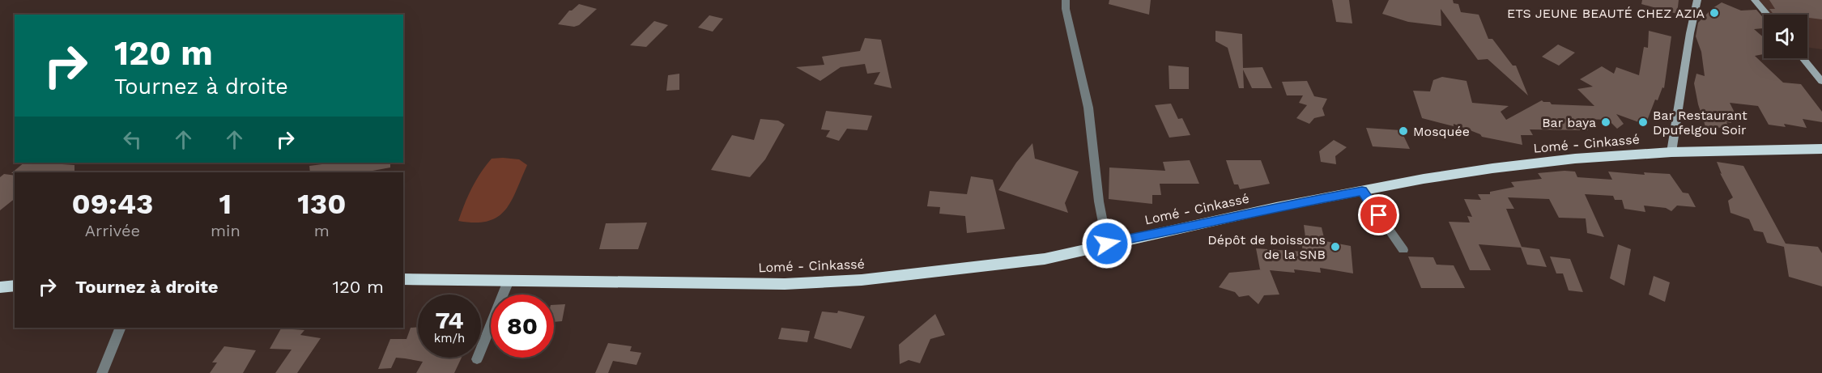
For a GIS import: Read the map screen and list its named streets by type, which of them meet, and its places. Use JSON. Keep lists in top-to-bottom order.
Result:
{
  "streets": {
    "highway": ["Lomé - Cinkassé"]
  },
  "places": [
    "ETS JEUNE BEAUTÉ CHEZ AZIA",
    "Bar baya",
    "Bar Restaurant Dpufelgou Soir",
    "Mosquée",
    "Dépôt de boissons de la SNB"
  ],
  "page": {
    "turn": ["120 m", "Tournez à droite"],
    "eta": [
      "09:43",
      "Arrivée",
      "1",
      "min",
      "130",
      "m"
    ],
    "list": [
      {
        "name": "Tournez à droite",
        "value": "120 m"
      }
    ],
    "speed": "74 km/h",
    "limit": "80"
  }
}
